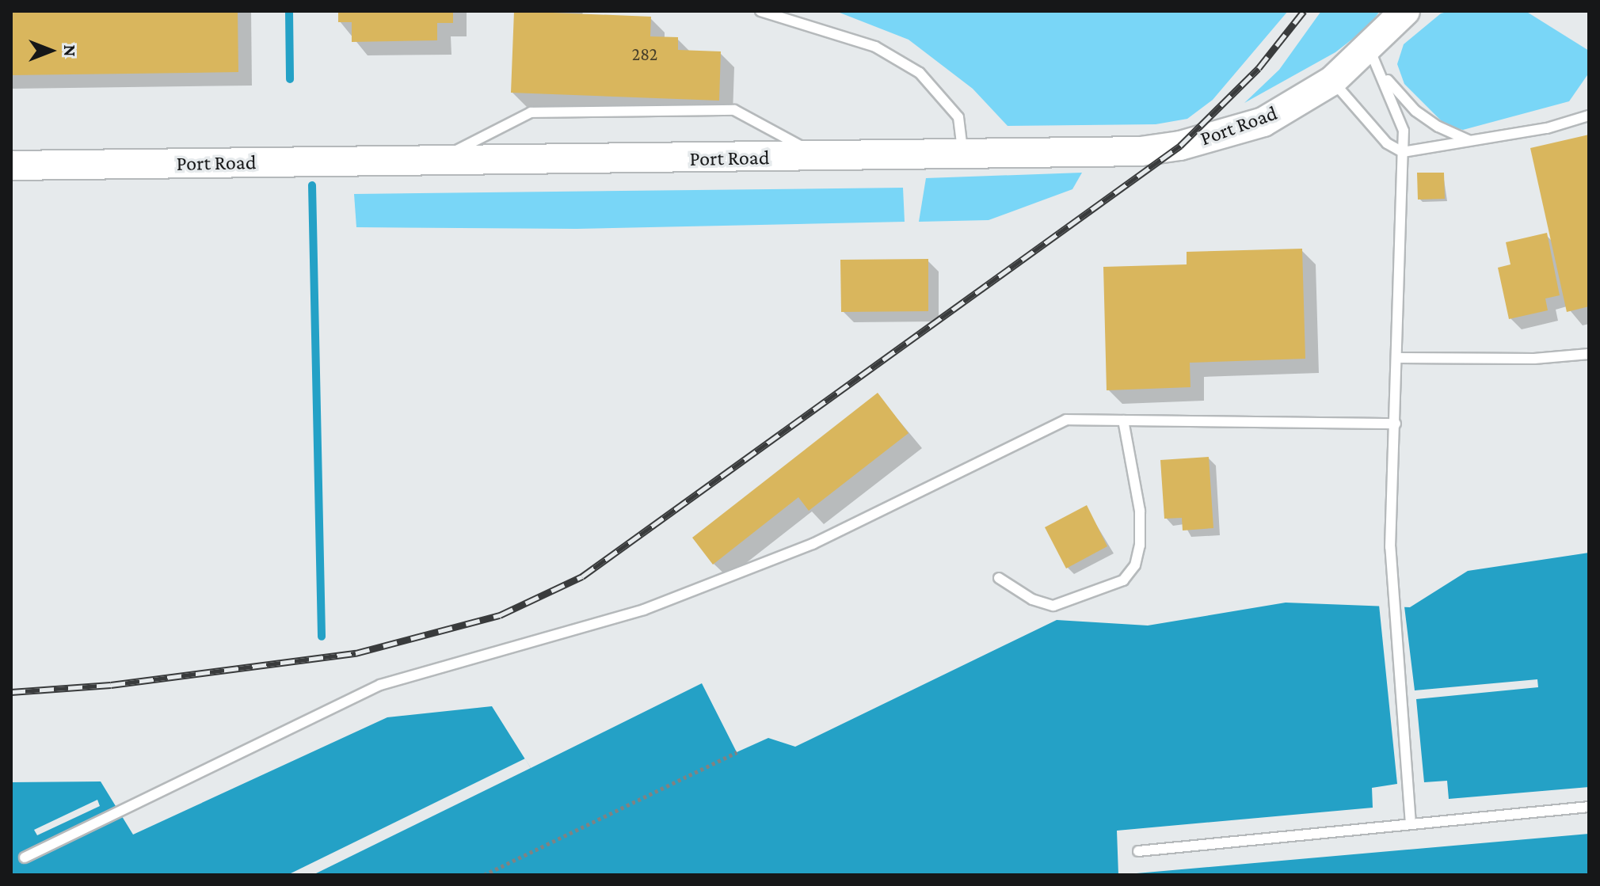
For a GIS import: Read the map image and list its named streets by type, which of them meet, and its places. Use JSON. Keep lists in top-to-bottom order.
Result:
{
  "streets": {
    "main road": ["Port Road"]
  },
  "house_numbers": ["282"],
  "north": "right"
}
